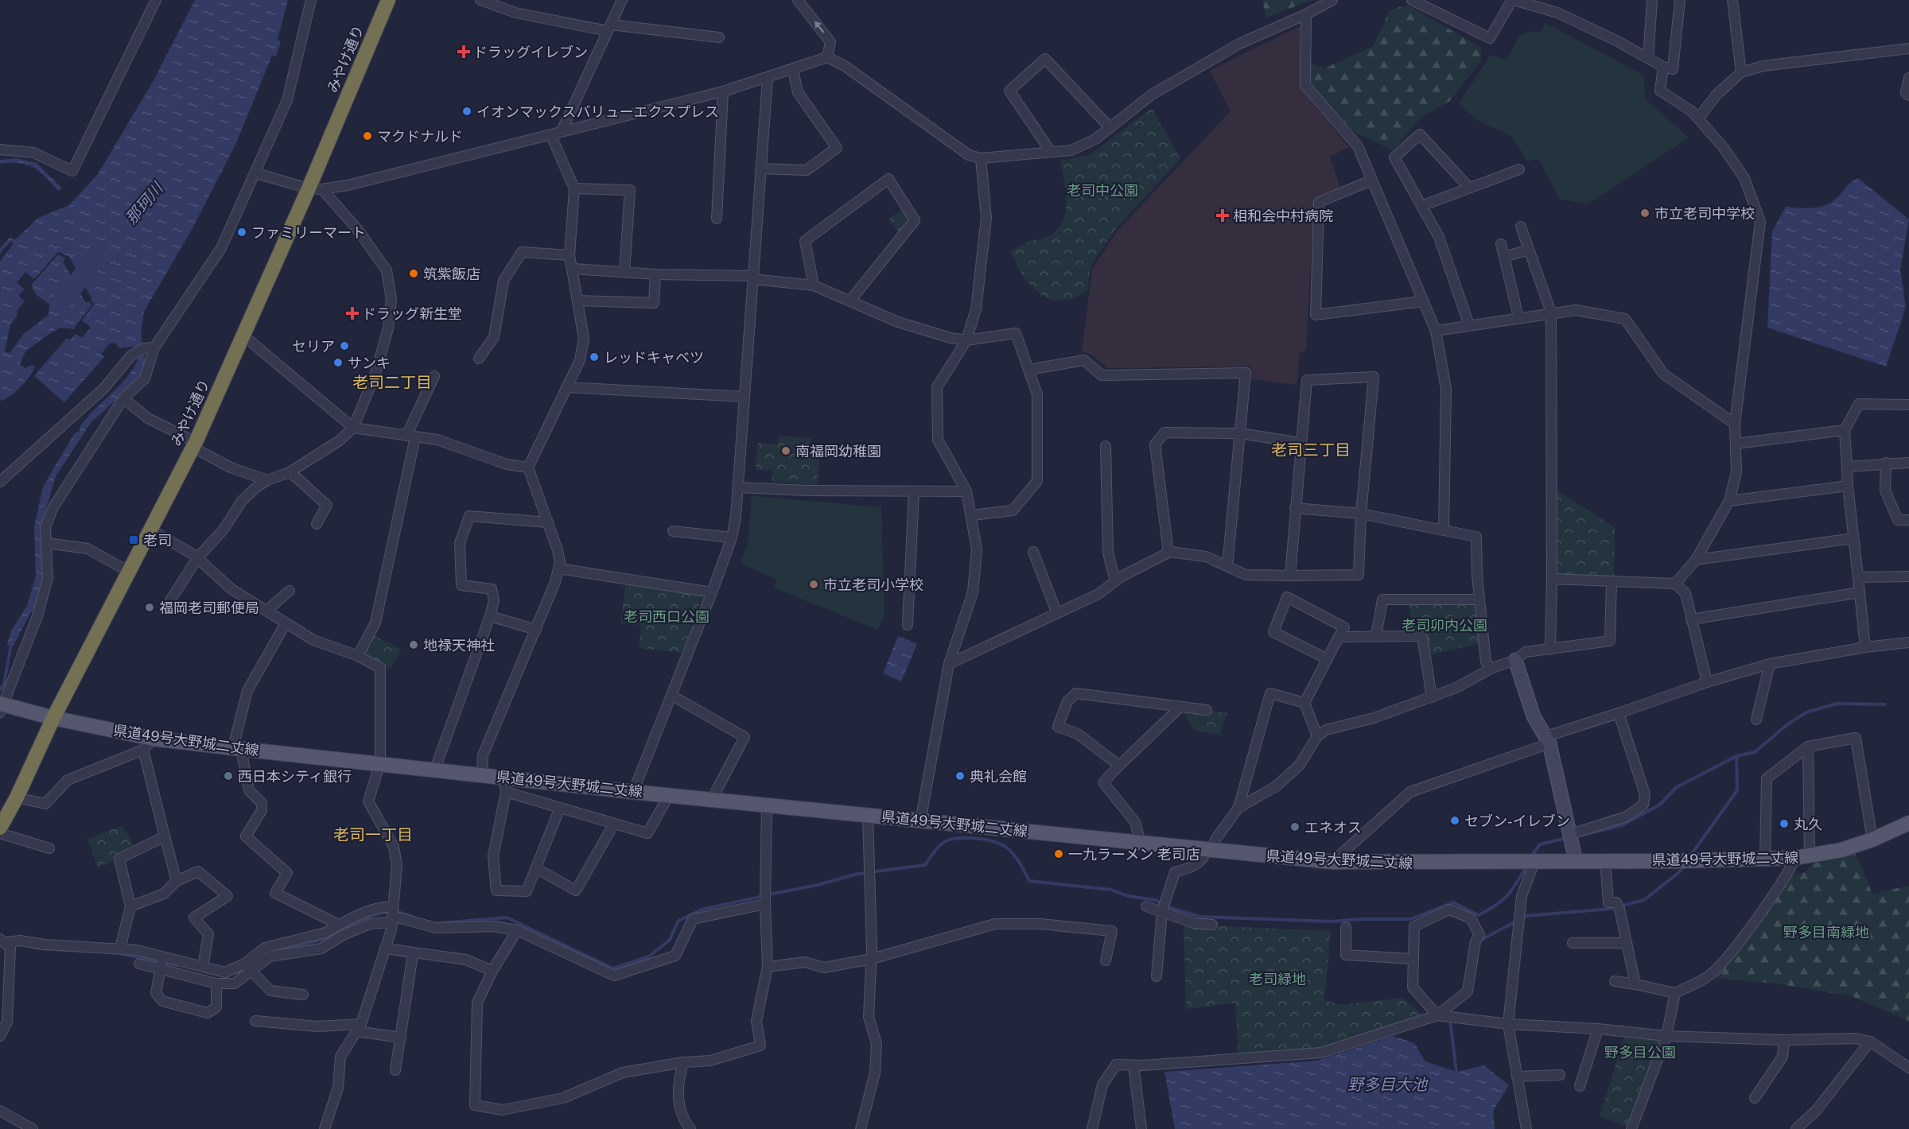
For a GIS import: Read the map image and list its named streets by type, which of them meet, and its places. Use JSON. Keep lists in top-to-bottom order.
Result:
{
  "streets": {
    "highway": ["みやけ通り"],
    "main road": ["県道49号大野城二丈線"]
  },
  "crossings": [
    ["みやけ通り", "県道49号大野城二丈線"]
  ],
  "districts": ["老司二丁目", "老司三丁目", "老司一丁目"],
  "water": ["那珂川", "野多目大池"],
  "parks": [
    "老司中公園",
    "老司西口公園",
    "老司卯内公園",
    "野多目南緑地",
    "老司緑地",
    "野多目公園"
  ],
  "places": {
    "health": ["ドラッグイレブン", "相和会中村病院", "ドラッグ新生堂"],
    "other": [
      "イオンマックスバリューエクスプレス",
      "マクドナルド",
      "市立老司中学校",
      "ファミリーマート",
      "筑紫飯店",
      "セリア",
      "レッドキャベツ",
      "サンキ",
      "南福岡幼稚園",
      "市立老司小学校",
      "福岡老司郵便局",
      "地禄天神社",
      "西日本シティ銀行",
      "典礼会館",
      "セブン-イレブン",
      "丸久",
      "エネオス",
      "一九ラーメン 老司店"
    ],
    "transit": ["老司"]
  }
}
